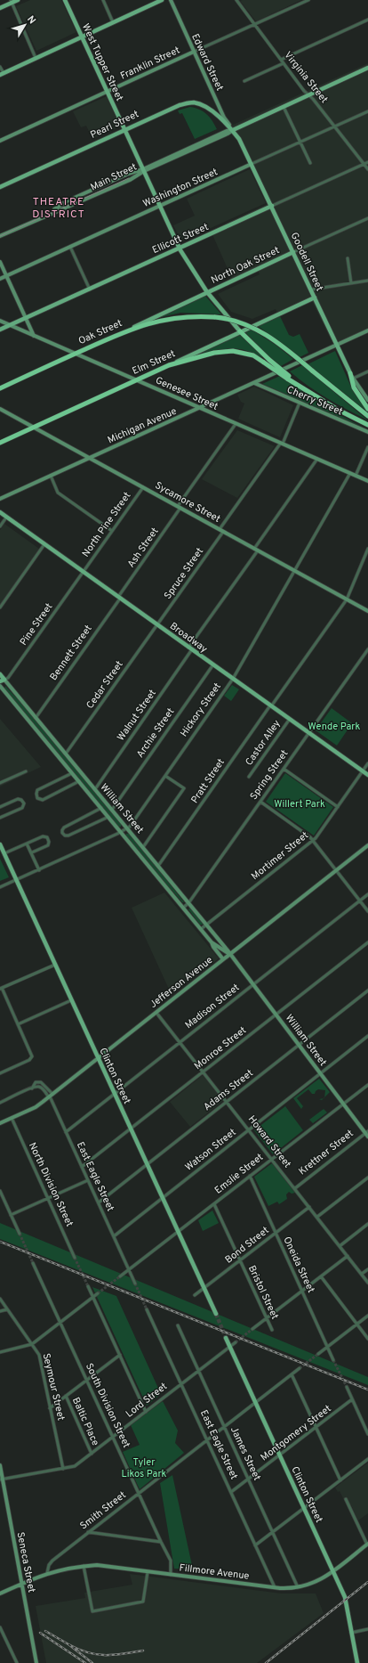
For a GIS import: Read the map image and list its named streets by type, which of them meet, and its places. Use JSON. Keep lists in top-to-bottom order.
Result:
{
  "streets": {
    "highway": ["Oak Street", "Elm Street"],
    "main road": [
      "West Tupper Street",
      "Pearl Street",
      "Ellicott Street",
      "Goodell Street",
      "North Oak Street",
      "Broadway",
      "William Street",
      "Clinton Street"
    ],
    "street": [
      "Edward Street",
      "Franklin Street",
      "Virginia Street",
      "Main Street",
      "Washington Street",
      "Genesee Street",
      "Cherry Street",
      "Michigan Avenue",
      "Sycamore Street",
      "North Pine Street",
      "Ash Street",
      "Spruce Street",
      "Pine Street",
      "Bennett Street",
      "Cedar Street",
      "Hickory Street",
      "Walnut Street",
      "Archie Street",
      "Castor Alley",
      "Spring Street",
      "Pratt Street",
      "Mortimer Street",
      "Jefferson Avenue",
      "Madison Street",
      "Monroe Street",
      "Adams Street",
      "Howard Street",
      "Watson Street",
      "Krettner Street",
      "Emslie Street",
      "East Eagle Street",
      "North Division Street",
      "Bond Street",
      "Oneida Street",
      "Bristol Street",
      "Seymour Street",
      "Lord Street",
      "South Division Street",
      "Baltic Place",
      "Montgomery Street",
      "James Street",
      "Smith Street",
      "Seneca Street",
      "Fillmore Avenue"
    ]
  },
  "crossings": [
    ["West Tupper Street", "Franklin Street"],
    ["West Tupper Street", "Pearl Street"],
    ["West Tupper Street", "Main Street"],
    ["West Tupper Street", "Washington Street"],
    ["West Tupper Street", "Ellicott Street"],
    ["West Tupper Street", "North Oak Street"],
    ["West Tupper Street", "Oak Street"],
    ["West Tupper Street", "Elm Street"],
    ["Edward Street", "Franklin Street"],
    ["Edward Street", "Pearl Street"],
    ["Edward Street", "Goodell Street"],
    ["Franklin Street", "Virginia Street"],
    ["Virginia Street", "Washington Street"],
    ["Virginia Street", "Ellicott Street"],
    ["Pearl Street", "Goodell Street"],
    ["Washington Street", "Goodell Street"],
    ["Ellicott Street", "Goodell Street"],
    ["Ellicott Street", "Genesee Street"],
    ["Goodell Street", "North Oak Street"],
    ["Goodell Street", "Elm Street"],
    ["Goodell Street", "Michigan Avenue"],
    ["North Oak Street", "Oak Street"],
    ["Oak Street", "Genesee Street"],
    ["Elm Street", "Genesee Street"],
    ["Elm Street", "Sycamore Street"],
    ["Genesee Street", "Michigan Avenue"],
    ["Genesee Street", "Ash Street"],
    ["Genesee Street", "Spruce Street"],
    ["Genesee Street", "Hickory Street"],
    ["Genesee Street", "Walnut Street"],
    ["Cherry Street", "Michigan Avenue"],
    ["Cherry Street", "Spruce Street"],
    ["Michigan Avenue", "Sycamore Street"],
    ["Sycamore Street", "North Pine Street"],
    ["Sycamore Street", "Ash Street"],
    ["Sycamore Street", "Spruce Street"],
    ["Sycamore Street", "Hickory Street"],
    ["Sycamore Street", "Walnut Street"],
    ["Sycamore Street", "Pratt Street"],
    ["North Pine Street", "Pine Street"],
    ["North Pine Street", "Broadway"],
    ["Ash Street", "Broadway"],
    ["Ash Street", "Bennett Street"],
    ["Spruce Street", "Broadway"],
    ["Spruce Street", "Cedar Street"],
    ["Pine Street", "Broadway"],
    ["Pine Street", "William Street"],
    ["Broadway", "Bennett Street"],
    ["Broadway", "Cedar Street"],
    ["Broadway", "Hickory Street"],
    ["Broadway", "Walnut Street"],
    ["Broadway", "Archie Street"],
    ["Broadway", "Castor Alley"],
    ["Broadway", "Spring Street"],
    ["Broadway", "Pratt Street"],
    ["Broadway", "Mortimer Street"],
    ["Bennett Street", "William Street"],
    ["Cedar Street", "William Street"],
    ["Hickory Street", "William Street"],
    ["Hickory Street", "Clinton Street"],
    ["Walnut Street", "William Street"],
    ["Archie Street", "William Street"],
    ["Spring Street", "William Street"],
    ["Pratt Street", "William Street"],
    ["William Street", "Mortimer Street"],
    ["William Street", "Jefferson Avenue"],
    ["William Street", "Madison Street"],
    ["William Street", "Monroe Street"],
    ["William Street", "Adams Street"],
    ["William Street", "Watson Street"],
    ["William Street", "Krettner Street"],
    ["William Street", "Emslie Street"],
    ["Jefferson Avenue", "Clinton Street"],
    ["Jefferson Avenue", "Howard Street"],
    ["Jefferson Avenue", "East Eagle Street"],
    ["Jefferson Avenue", "North Division Street"],
    ["Madison Street", "Clinton Street"],
    ["Madison Street", "Howard Street"],
    ["Madison Street", "East Eagle Street"],
    ["Monroe Street", "Clinton Street"],
    ["Monroe Street", "Howard Street"],
    ["Monroe Street", "East Eagle Street"],
    ["Clinton Street", "Adams Street"],
    ["Clinton Street", "Watson Street"],
    ["Clinton Street", "Emslie Street"],
    ["Clinton Street", "Bond Street"],
    ["Clinton Street", "Lord Street"],
    ["Clinton Street", "Montgomery Street"],
    ["Clinton Street", "Smith Street"],
    ["Clinton Street", "Fillmore Avenue"],
    ["Adams Street", "Howard Street"],
    ["Adams Street", "East Eagle Street"],
    ["Howard Street", "Watson Street"],
    ["Howard Street", "Krettner Street"],
    ["Howard Street", "Emslie Street"],
    ["Howard Street", "Bond Street"],
    ["Watson Street", "East Eagle Street"],
    ["Emslie Street", "East Eagle Street"],
    ["Emslie Street", "Oneida Street"],
    ["Emslie Street", "Bristol Street"],
    ["East Eagle Street", "Lord Street"],
    ["East Eagle Street", "Montgomery Street"],
    ["East Eagle Street", "Smith Street"],
    ["East Eagle Street", "Fillmore Avenue"],
    ["Bond Street", "Oneida Street"],
    ["Bond Street", "Bristol Street"],
    ["Seymour Street", "Lord Street"],
    ["Lord Street", "South Division Street"],
    ["Lord Street", "Baltic Place"],
    ["Lord Street", "James Street"],
    ["Lord Street", "Seneca Street"],
    ["South Division Street", "Smith Street"],
    ["South Division Street", "Fillmore Avenue"],
    ["Montgomery Street", "James Street"],
    ["James Street", "Smith Street"],
    ["James Street", "Fillmore Avenue"],
    ["Smith Street", "Fillmore Avenue"]
  ],
  "districts": ["THEATRE DISTRICT"],
  "parks": ["Wende Park", "Willert Park", "Tyler Likos Park"],
  "north": "top right"
}
